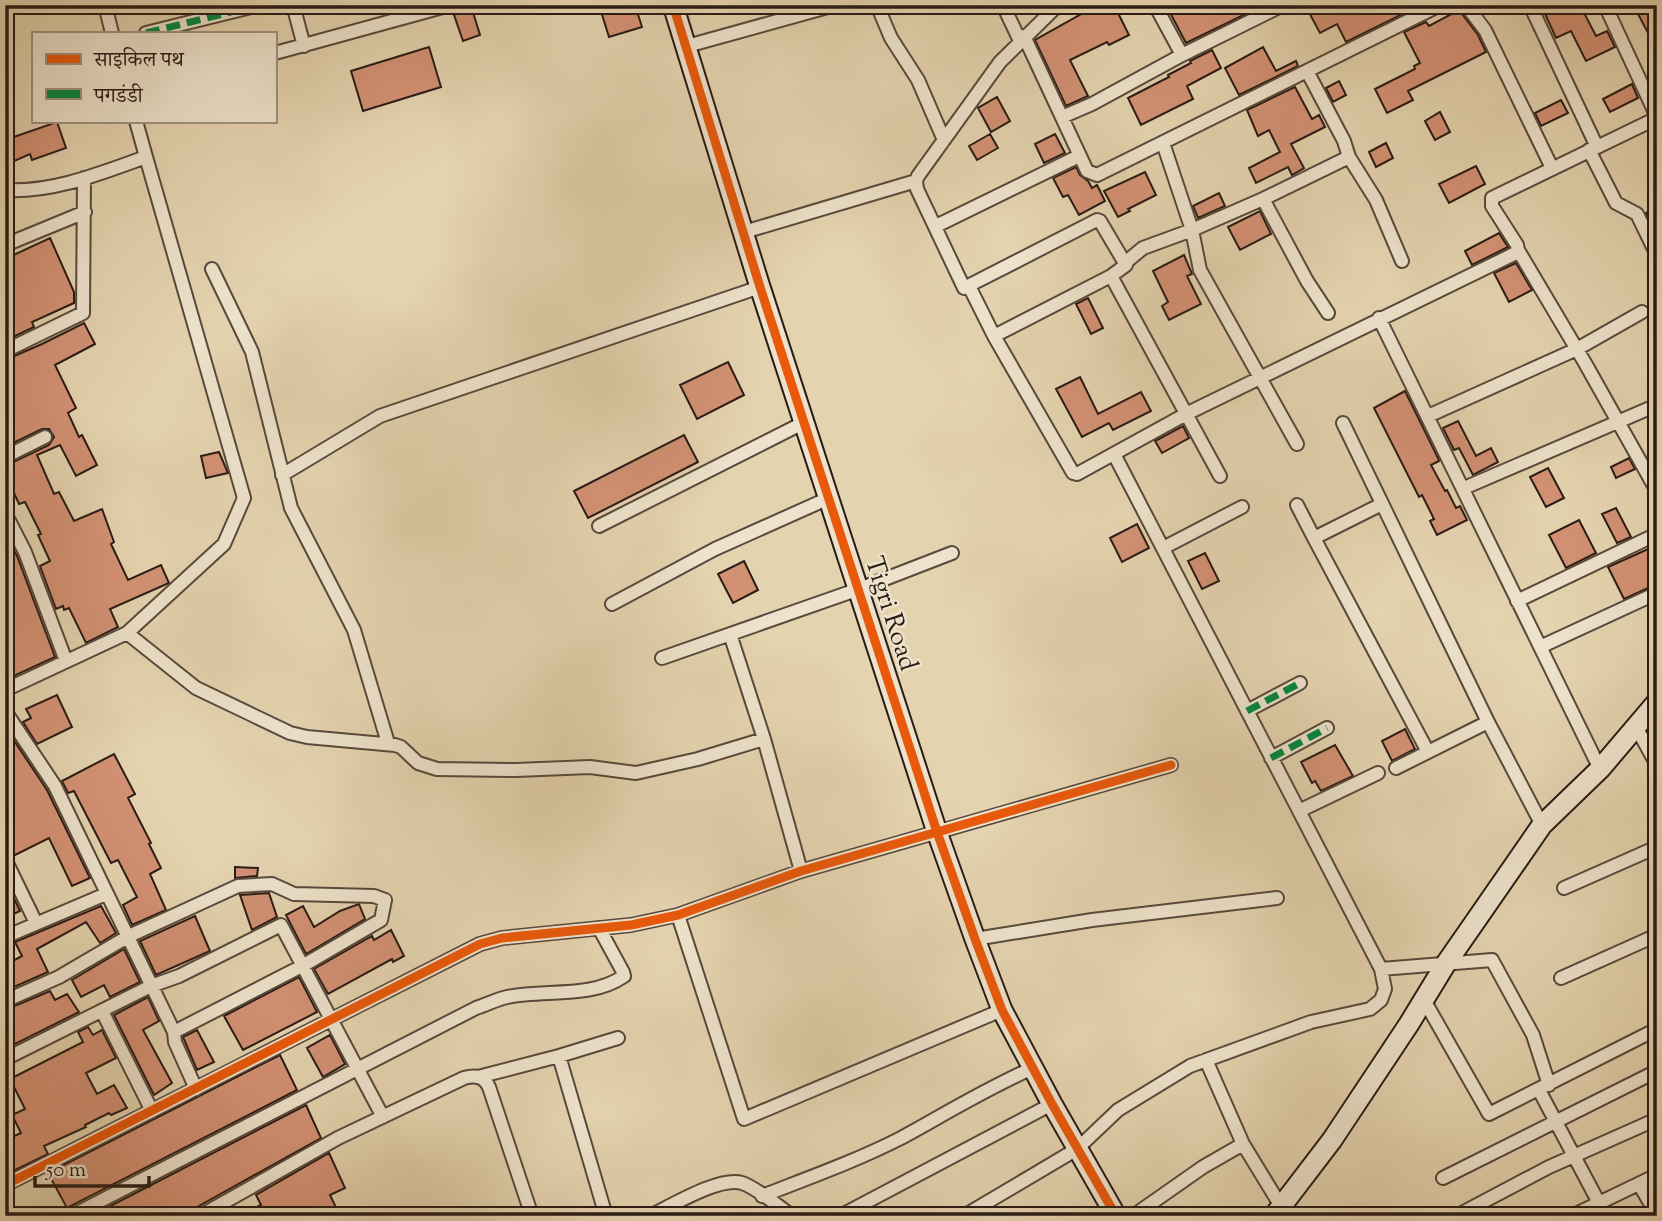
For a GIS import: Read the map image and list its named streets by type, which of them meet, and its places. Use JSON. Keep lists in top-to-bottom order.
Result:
{
  "streets": {
    "street": ["Tigri Road"]
  },
  "legend": ["साइकिल पथ", "पगडंडी"],
  "scale_bar": "50 m"
}
